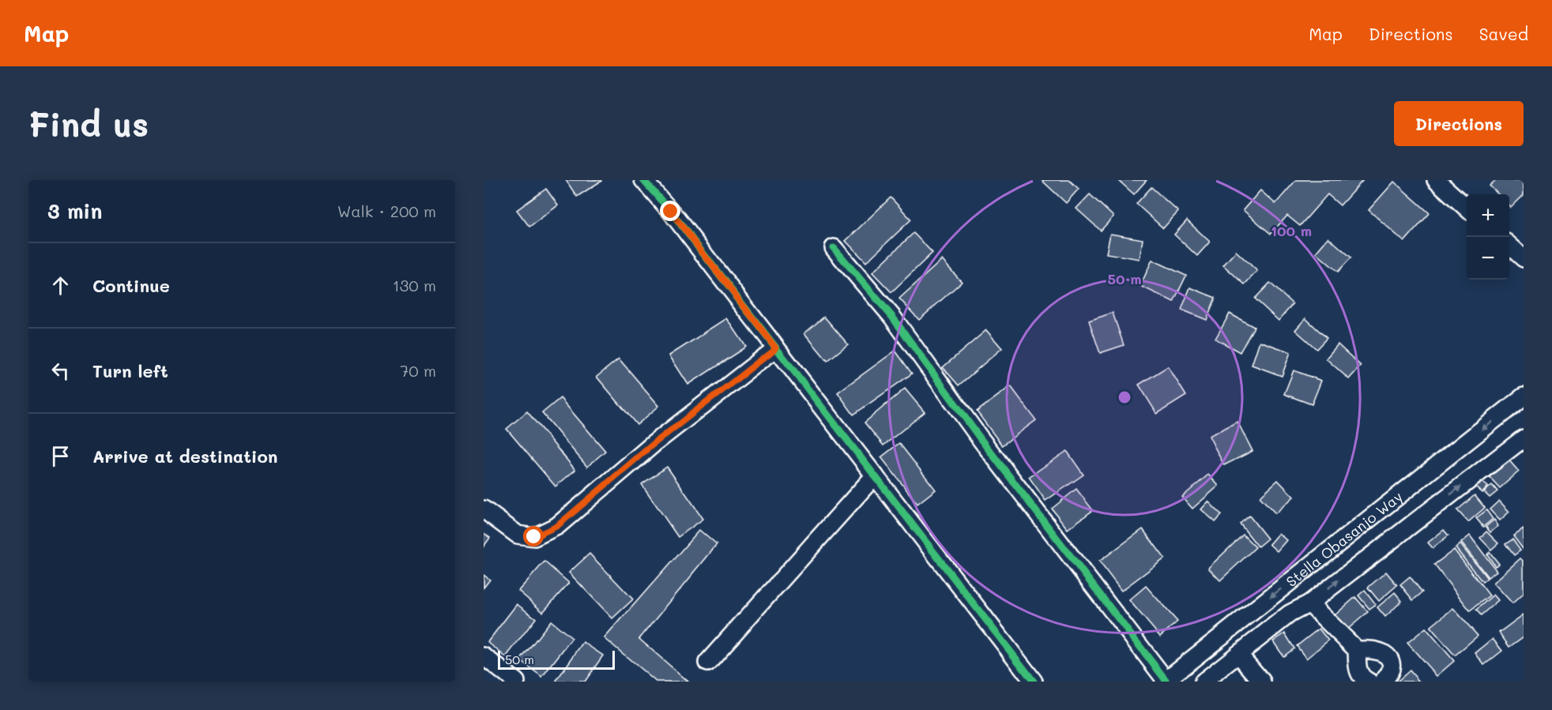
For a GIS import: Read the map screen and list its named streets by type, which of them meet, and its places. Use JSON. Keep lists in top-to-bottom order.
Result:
{
  "streets": {
    "street": ["Stella Obasanjo Way"]
  },
  "scale_bar": "50 m",
  "page": {
    "header": "Map",
    "nav": ["Map", "Directions", "Saved"],
    "buttons": "Directions",
    "title": "Find us",
    "heading": ["3 min", "Walk · 200 m"],
    "map_buttons": ["+", "−"],
    "list": [
      ["Continue", "130 m"],
      ["Turn left", "70 m"],
      "Arrive at destination"
    ],
    "scale": "50 m"
  },
  "rings": ["100 m", "50 m"]
}
